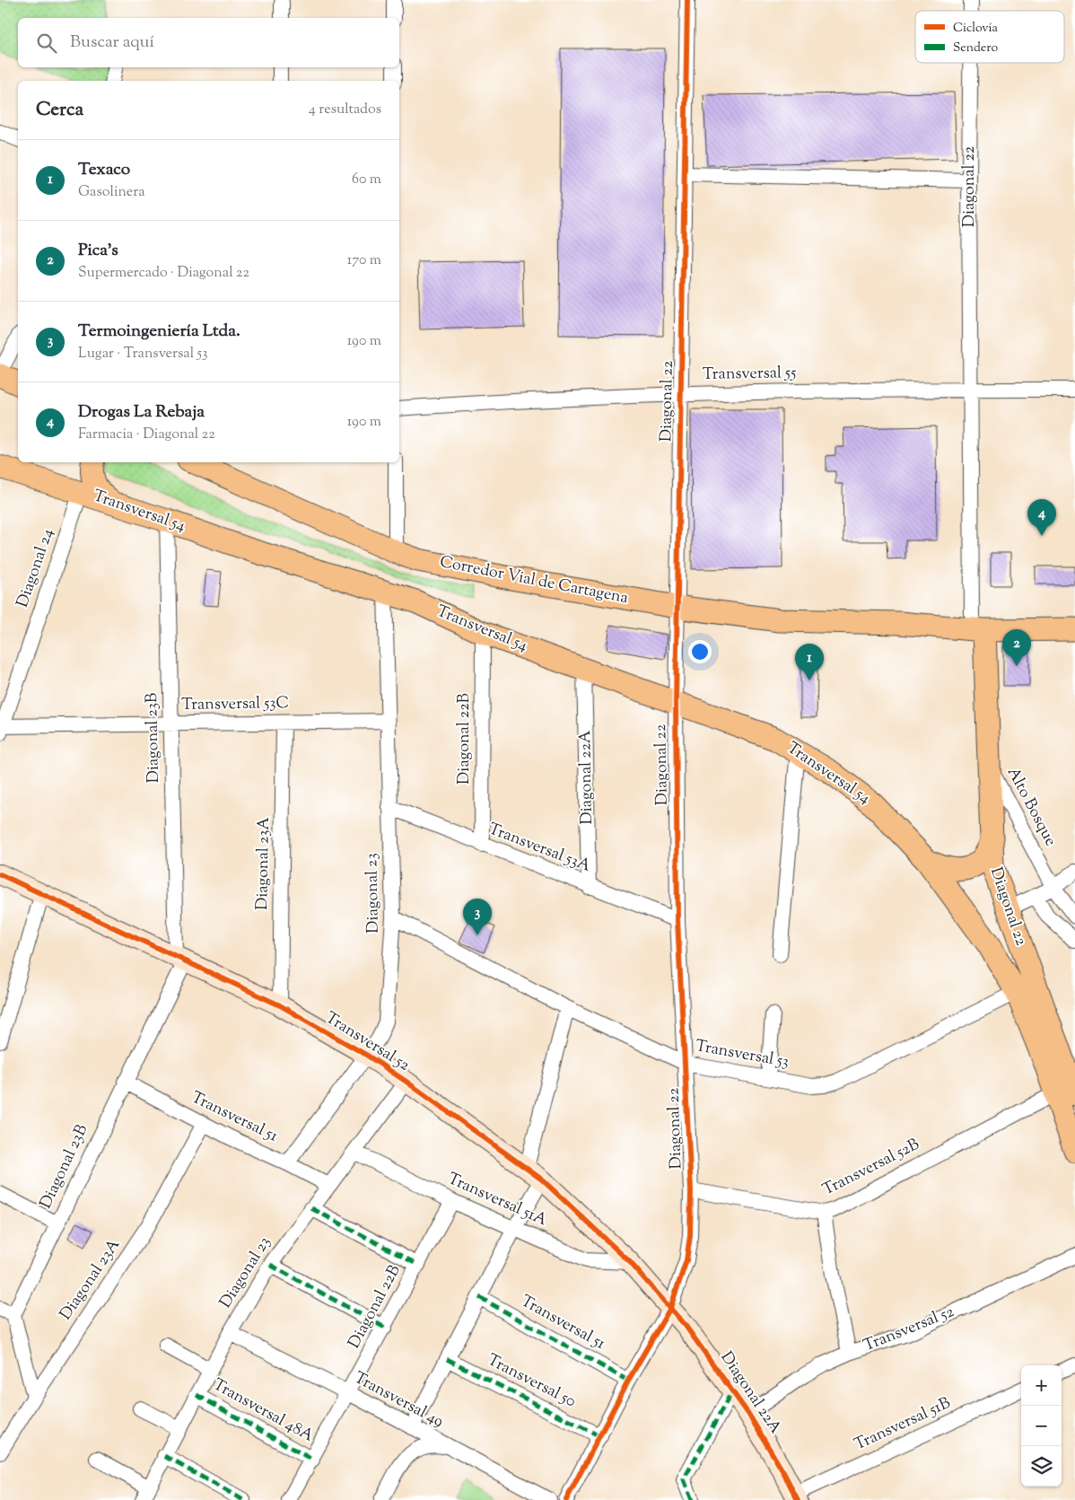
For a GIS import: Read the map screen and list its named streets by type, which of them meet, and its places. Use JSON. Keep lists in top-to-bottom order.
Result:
{
  "streets": {
    "main road": ["Diagonal 22", "Transversal 54", "Corredor Vial de Cartagena"],
    "street": [
      "Transversal 55",
      "Diagonal 24",
      "Transversal 53C",
      "Diagonal 23B",
      "Diagonal 22B",
      "Diagonal 22A",
      "Alto Bosque",
      "Transversal 53A",
      "Diagonal 23A",
      "Diagonal 23",
      "Transversal 52",
      "Transversal 53",
      "Transversal 51",
      "Transversal 52B",
      "Transversal 51A",
      "Transversal 50",
      "Transversal 49",
      "Transversal 48A",
      "Transversal 51B"
    ]
  },
  "crossings": [
    ["Diagonal 22", "Transversal 55"],
    ["Diagonal 22", "Transversal 54"],
    ["Diagonal 22", "Corredor Vial de Cartagena"],
    ["Diagonal 22", "Diagonal 22A"],
    ["Diagonal 22", "Alto Bosque"],
    ["Diagonal 22", "Transversal 53A"],
    ["Diagonal 22", "Transversal 52"],
    ["Diagonal 22", "Transversal 53"],
    ["Diagonal 22", "Transversal 51"],
    ["Diagonal 22", "Transversal 52B"],
    ["Diagonal 22", "Transversal 50"],
    ["Transversal 54", "Diagonal 24"],
    ["Transversal 54", "Diagonal 23B"],
    ["Transversal 54", "Diagonal 22B"],
    ["Transversal 54", "Diagonal 22A"],
    ["Transversal 54", "Diagonal 23"],
    ["Diagonal 24", "Transversal 53C"],
    ["Transversal 53C", "Diagonal 23B"],
    ["Transversal 53C", "Diagonal 23A"],
    ["Transversal 53C", "Diagonal 23"],
    ["Diagonal 23B", "Diagonal 23A"],
    ["Diagonal 23B", "Transversal 52"],
    ["Diagonal 23B", "Transversal 51"],
    ["Diagonal 22B", "Transversal 53A"],
    ["Diagonal 22B", "Transversal 51A"],
    ["Diagonal 22B", "Transversal 49"],
    ["Diagonal 22B", "Transversal 48A"],
    ["Diagonal 22A", "Transversal 53A"],
    ["Diagonal 22A", "Transversal 52"],
    ["Diagonal 22A", "Transversal 51B"],
    ["Transversal 53A", "Diagonal 23"],
    ["Diagonal 23A", "Transversal 52"],
    ["Diagonal 23A", "Transversal 51"],
    ["Diagonal 23", "Transversal 52"],
    ["Diagonal 23", "Transversal 53"],
    ["Diagonal 23", "Transversal 51"],
    ["Diagonal 23", "Transversal 51A"],
    ["Diagonal 23", "Transversal 49"],
    ["Diagonal 23", "Transversal 48A"],
    ["Transversal 52", "Transversal 51A"]
  ],
  "legend": ["Ciclovía", "Sendero"],
  "page": {
    "search": "Buscar aquí",
    "heading": ["Cerca", "4 resultados"],
    "list": [
      {
        "mark": "1",
        "name": "Texaco",
        "note": "Gasolinera",
        "value": "60 m"
      },
      {
        "mark": "2",
        "name": "Pica's",
        "note": "Supermercado · Diagonal 22",
        "value": "170 m"
      },
      {
        "mark": "3",
        "name": "Termoingeniería Ltda.",
        "note": "Lugar · Transversal 53",
        "value": "190 m"
      },
      {
        "mark": "4",
        "name": "Drogas La Rebaja",
        "note": "Farmacia · Diagonal 22",
        "value": "190 m"
      }
    ],
    "pins": [
      "4",
      "2",
      "1",
      "3"
    ],
    "map_buttons": ["+", "−"]
  }
}
